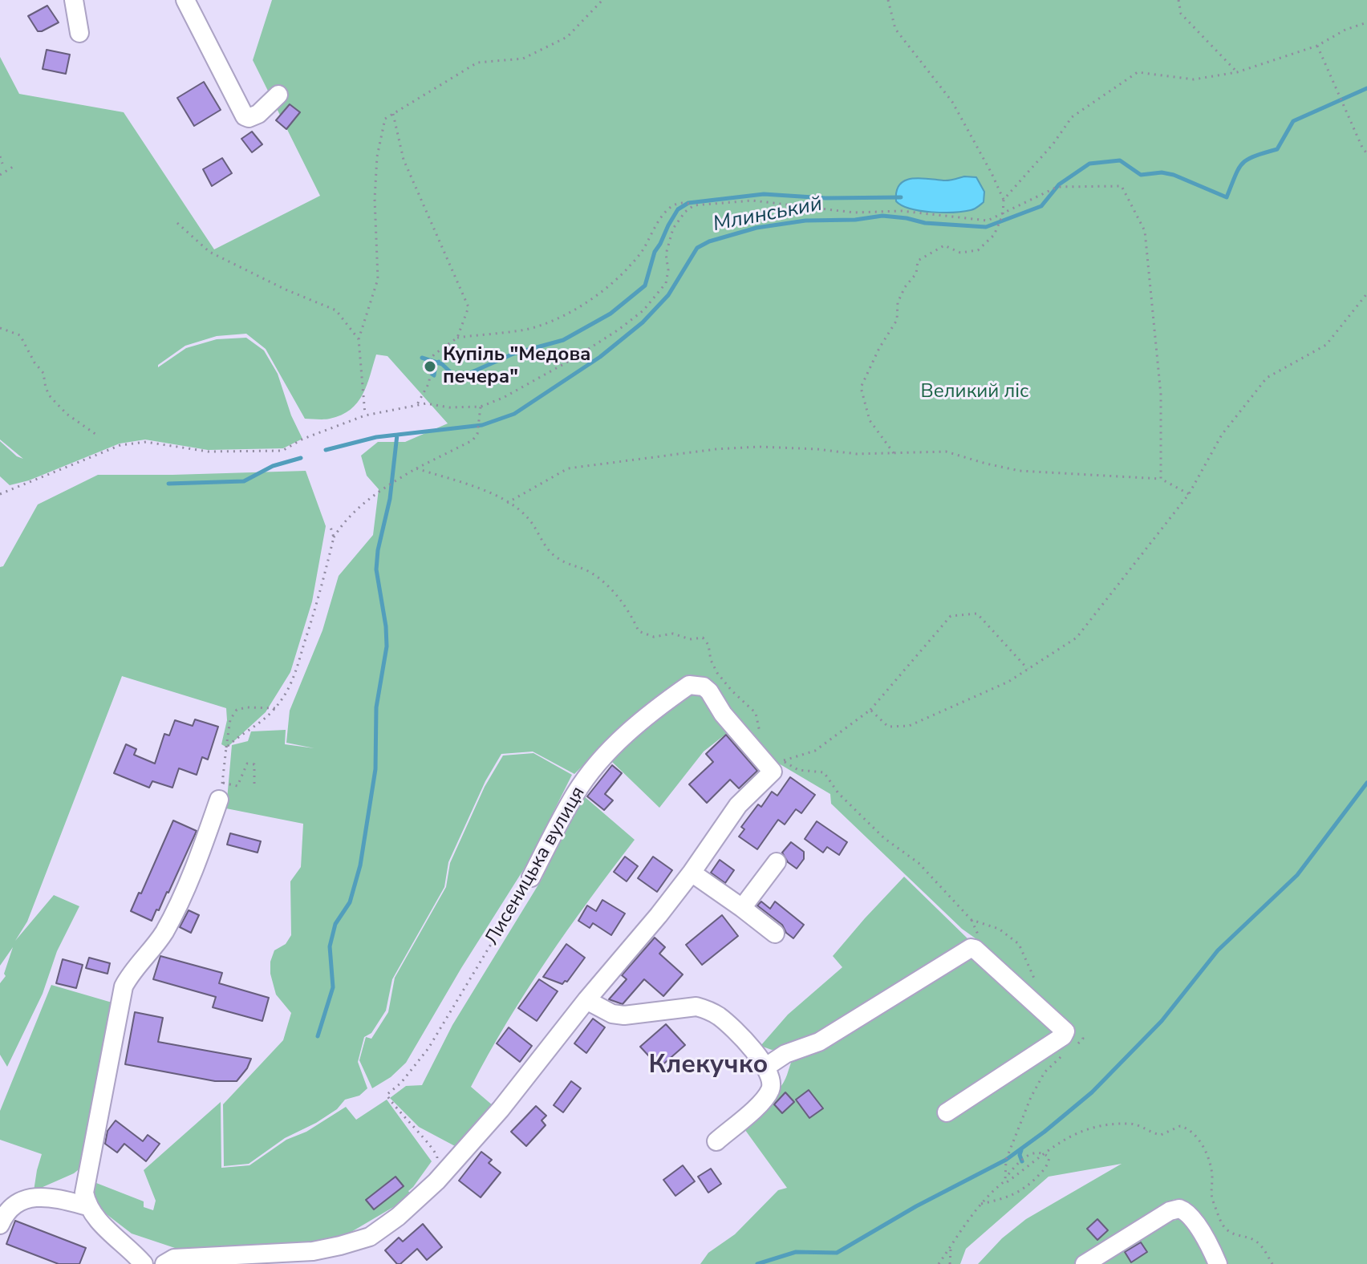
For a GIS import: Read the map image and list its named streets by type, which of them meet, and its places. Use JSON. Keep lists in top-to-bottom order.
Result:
{
  "streets": {
    "street": ["Лисеницька вулиця"]
  },
  "districts": ["Клекучко"],
  "water": ["Млинський"],
  "parks": ["Великий ліс"],
  "places": ["Купіль \"Медова печера\""]
}
